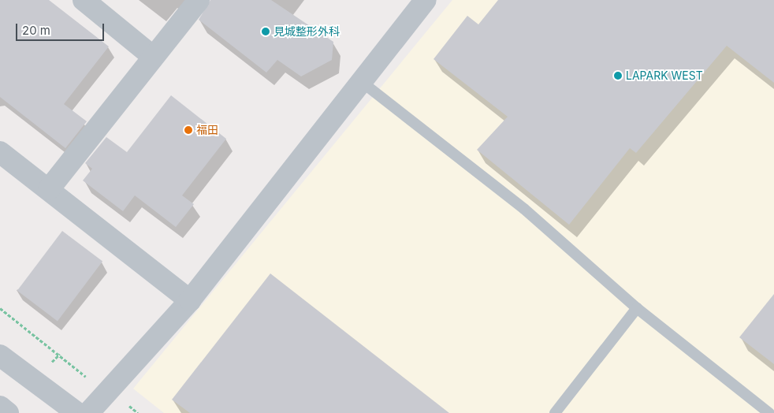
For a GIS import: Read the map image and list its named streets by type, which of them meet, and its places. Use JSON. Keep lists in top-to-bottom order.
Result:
{
  "places": ["見城整形外科", "LAPARK WEST", "福田"],
  "scale_bar": "20 m"
}
